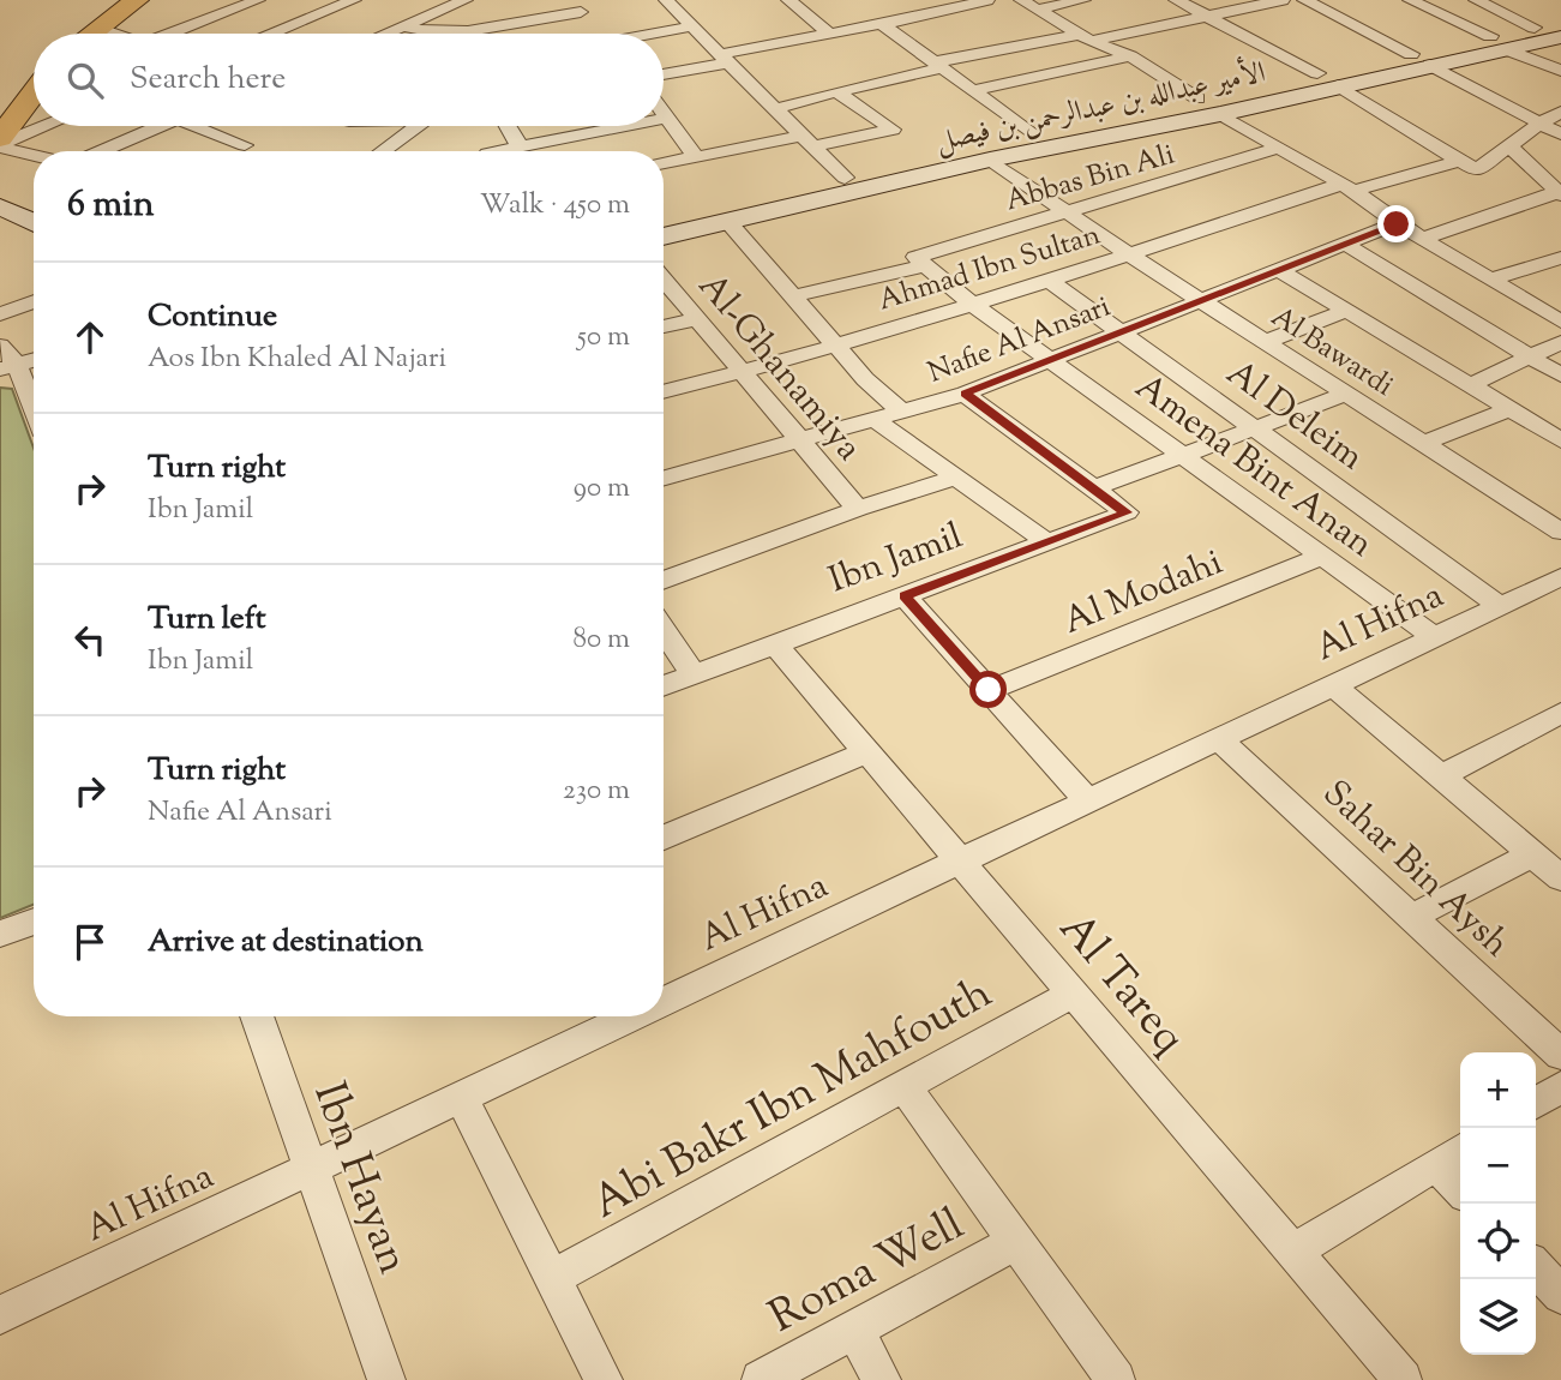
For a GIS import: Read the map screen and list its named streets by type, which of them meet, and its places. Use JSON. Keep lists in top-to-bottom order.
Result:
{
  "streets": {
    "main road": ["الأمير عبدالله بن عبدالرحمن بن فيصل"],
    "street": [
      "Abbas Bin Ali",
      "Ahmad Ibn Sultan",
      "Nafie Al Ansari",
      "Al Bawardi",
      "Al-Ghanamiya",
      "Al Deleim",
      "Amena Bint Anan",
      "Ibn Jamil",
      "Al Modahi",
      "Al Hifna",
      "Sahar Bin Aysh",
      "Al Tareq",
      "Abi Bakr Ibn Mahfouth",
      "Ibn Hayan",
      "Roma Well"
    ]
  },
  "crossings": [
    ["الأمير عبدالله بن عبدالرحمن بن فيصل", "Al Bawardi"],
    ["Abbas Bin Ali", "Al Bawardi"],
    ["Abbas Bin Ali", "Amena Bint Anan"],
    ["Ahmad Ibn Sultan", "Al Bawardi"],
    ["Ahmad Ibn Sultan", "Al-Ghanamiya"],
    ["Ahmad Ibn Sultan", "Al Deleim"],
    ["Ahmad Ibn Sultan", "Amena Bint Anan"],
    ["Nafie Al Ansari", "Al Bawardi"],
    ["Nafie Al Ansari", "Al-Ghanamiya"],
    ["Nafie Al Ansari", "Al Deleim"],
    ["Nafie Al Ansari", "Amena Bint Anan"],
    ["Nafie Al Ansari", "Ibn Jamil"],
    ["Al Deleim", "Al Hifna"],
    ["Amena Bint Anan", "Al Modahi"],
    ["Amena Bint Anan", "Al Hifna"],
    ["Ibn Jamil", "Al Tareq"],
    ["Al Hifna", "Sahar Bin Aysh"],
    ["Al Hifna", "Al Tareq"],
    ["Al Hifna", "Ibn Hayan"],
    ["Al Tareq", "Abi Bakr Ibn Mahfouth"]
  ],
  "page": {
    "search": "Search here",
    "heading": ["6 min", "Walk · 450 m"],
    "list": [
      ["Continue", "Aos Ibn Khaled Al Najari", "50 m"],
      ["Turn right", "Ibn Jamil", "90 m"],
      ["Turn left", "Ibn Jamil", "80 m"],
      ["Turn right", "Nafie Al Ansari", "230 m"],
      "Arrive at destination"
    ],
    "map_buttons": ["+", "−"]
  }
}
